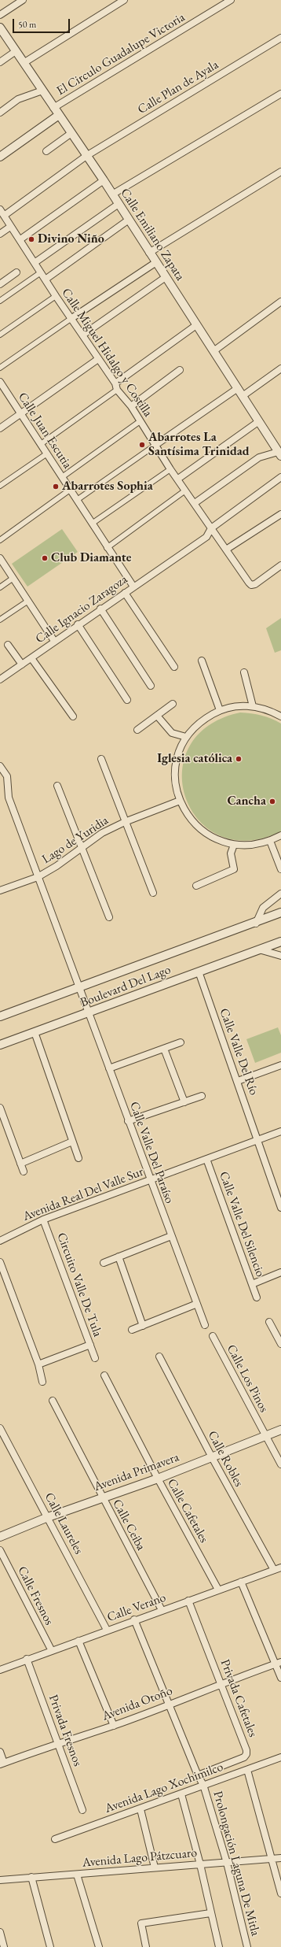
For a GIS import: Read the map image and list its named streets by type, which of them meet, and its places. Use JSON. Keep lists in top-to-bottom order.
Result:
{
  "streets": {
    "street": [
      "El Circulo Guadalupe Victoria",
      "Calle Plan de Ayala",
      "Calle Emiliano Zapata",
      "Calle Miguel Hidalgo y Costilla",
      "Calle Juan Escutia",
      "Calle Ignacio Zaragoza",
      "Lago de Yuridia",
      "Boulevard Del Lago",
      "Calle Valle Del Río",
      "Calle Valle Del Paraíso",
      "Avenida Real Del Valle Sur",
      "Calle Valle Del Silencio",
      "Circuito Valle De Tula",
      "Calle Los Pinos",
      "Calle Robles",
      "Avenida Primavera",
      "Calle Cafetales",
      "Calle Laureles",
      "Calle Ceiba",
      "Calle Fresnos",
      "Calle Verano",
      "Privada Cafetales",
      "Avenida Otoño",
      "Privada Fresnos",
      "Avenida Lago Xochimilco",
      "Avenida Lago Pátzcuaro",
      "Prolongación Laguna De Mitla"
    ]
  },
  "crossings": [
    ["El Circulo Guadalupe Victoria", "Calle Emiliano Zapata"],
    ["Calle Plan de Ayala", "Calle Emiliano Zapata"],
    ["Calle Plan de Ayala", "Calle Miguel Hidalgo y Costilla"],
    ["Calle Miguel Hidalgo y Costilla", "Calle Ignacio Zaragoza"],
    ["Calle Juan Escutia", "Calle Ignacio Zaragoza"],
    ["Lago de Yuridia", "Calle Valle Del Paraíso"],
    ["Boulevard Del Lago", "Calle Valle Del Río"],
    ["Boulevard Del Lago", "Calle Valle Del Paraíso"],
    ["Calle Valle Del Río", "Avenida Real Del Valle Sur"],
    ["Calle Valle Del Paraíso", "Avenida Real Del Valle Sur"],
    ["Avenida Real Del Valle Sur", "Calle Valle Del Silencio"],
    ["Avenida Real Del Valle Sur", "Circuito Valle De Tula"],
    ["Calle Los Pinos", "Avenida Primavera"],
    ["Calle Robles", "Avenida Primavera"],
    ["Calle Robles", "Calle Verano"],
    ["Avenida Primavera", "Calle Cafetales"],
    ["Avenida Primavera", "Calle Laureles"],
    ["Avenida Primavera", "Calle Ceiba"],
    ["Calle Cafetales", "Calle Verano"],
    ["Calle Laureles", "Calle Verano"],
    ["Calle Ceiba", "Calle Verano"],
    ["Calle Fresnos", "Calle Verano"],
    ["Calle Verano", "Privada Cafetales"],
    ["Calle Verano", "Privada Fresnos"],
    ["Privada Cafetales", "Avenida Otoño"],
    ["Avenida Otoño", "Privada Fresnos"],
    ["Avenida Lago Xochimilco", "Prolongación Laguna De Mitla"],
    ["Avenida Lago Pátzcuaro", "Prolongación Laguna De Mitla"]
  ],
  "places": [
    "Divino Niño",
    "Abarrotes La Santísima Trinidad",
    "Abarrotes Sophia",
    "Club Diamante",
    "Iglesia católica",
    "Cancha"
  ],
  "scale_bar": "50 m"
}
